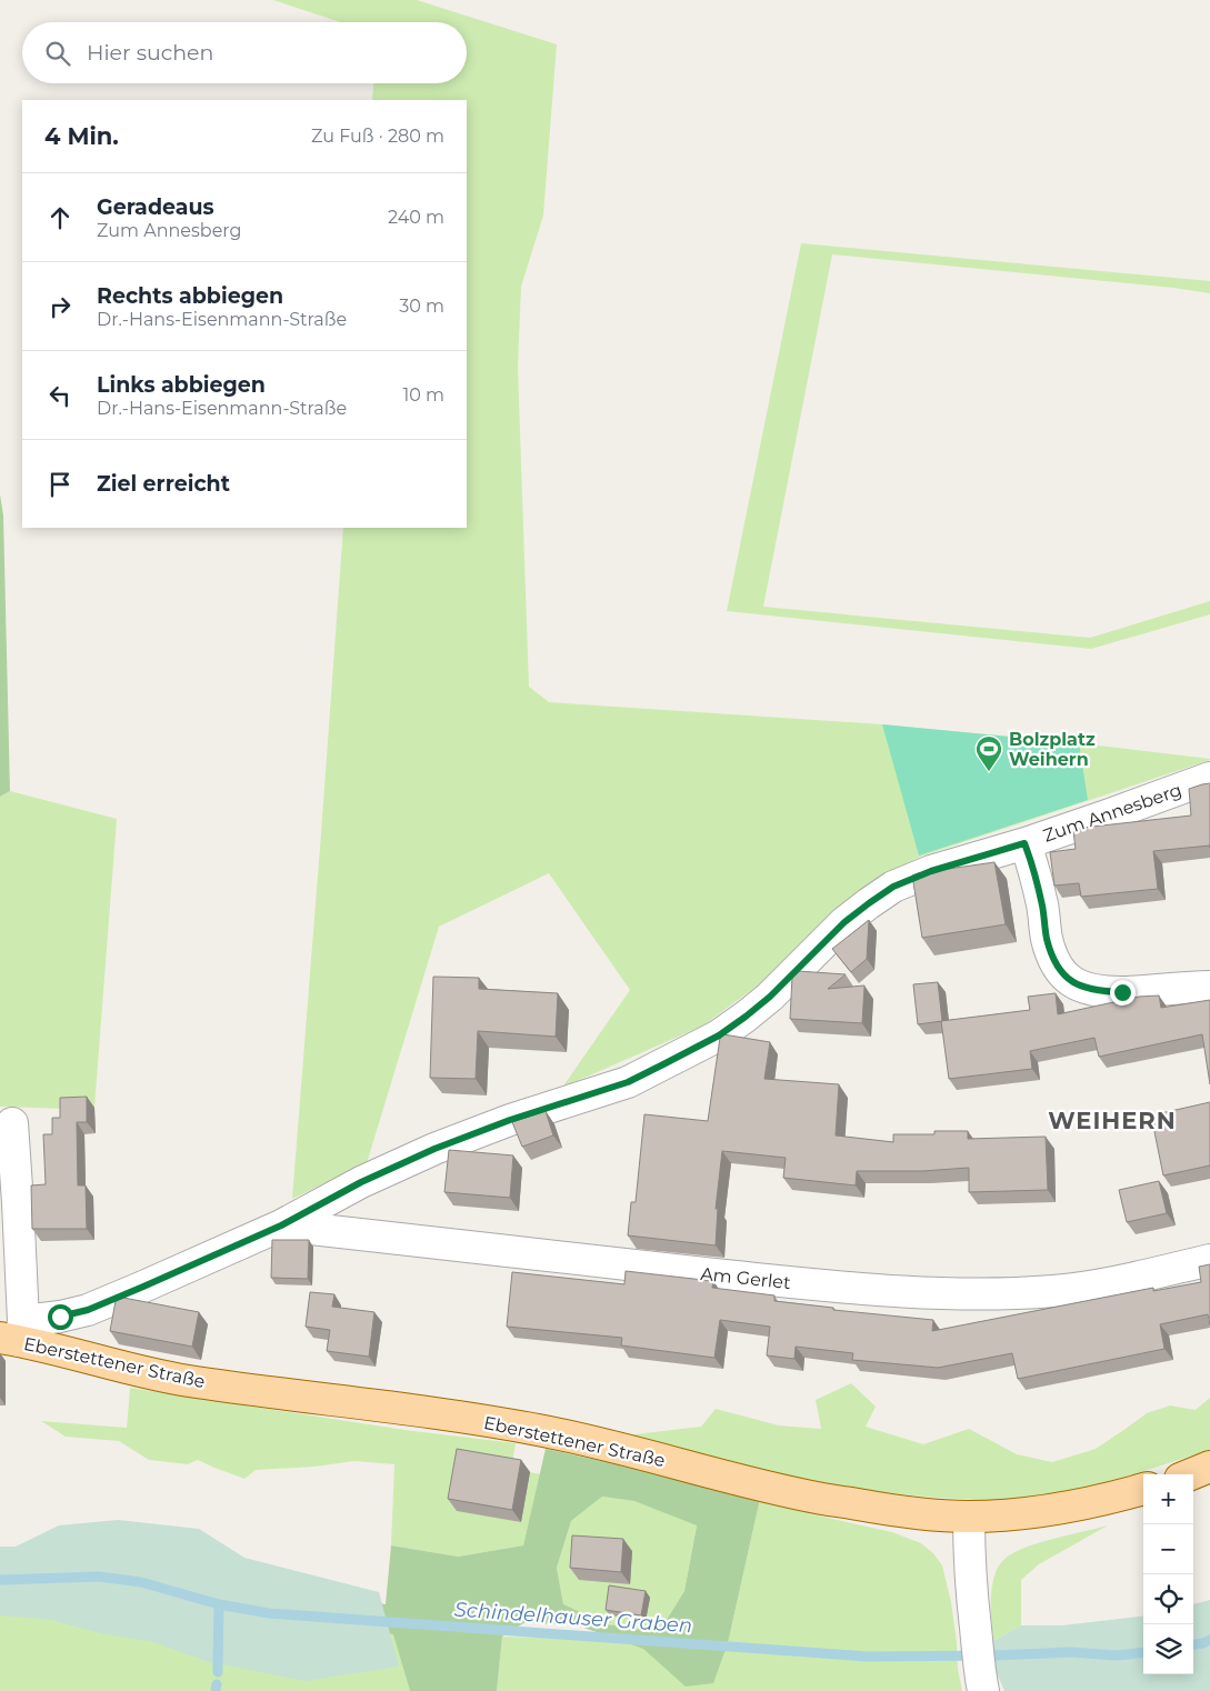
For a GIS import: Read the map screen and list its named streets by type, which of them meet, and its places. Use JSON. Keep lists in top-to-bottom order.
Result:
{
  "streets": {
    "main road": ["Eberstettener Straße"],
    "street": ["Zum Annesberg", "Am Gerlet"]
  },
  "crossings": [
    ["Zum Annesberg", "Am Gerlet"],
    ["Zum Annesberg", "Eberstettener Straße"]
  ],
  "districts": ["WEIHERN"],
  "water": ["Schindelhauser Graben"],
  "places": {
    "sports": ["Bolzplatz Weihern"]
  },
  "page": {
    "search": "Hier suchen",
    "heading": ["4 Min.", "Zu Fuß · 280 m"],
    "list": [
      ["Geradeaus", "Zum Annesberg", "240 m"],
      ["Rechts abbiegen", "Dr.-Hans-Eisenmann-Straße", "30 m"],
      ["Links abbiegen", "Dr.-Hans-Eisenmann-Straße", "10 m"],
      "Ziel erreicht"
    ],
    "map_buttons": ["+", "−"]
  }
}
